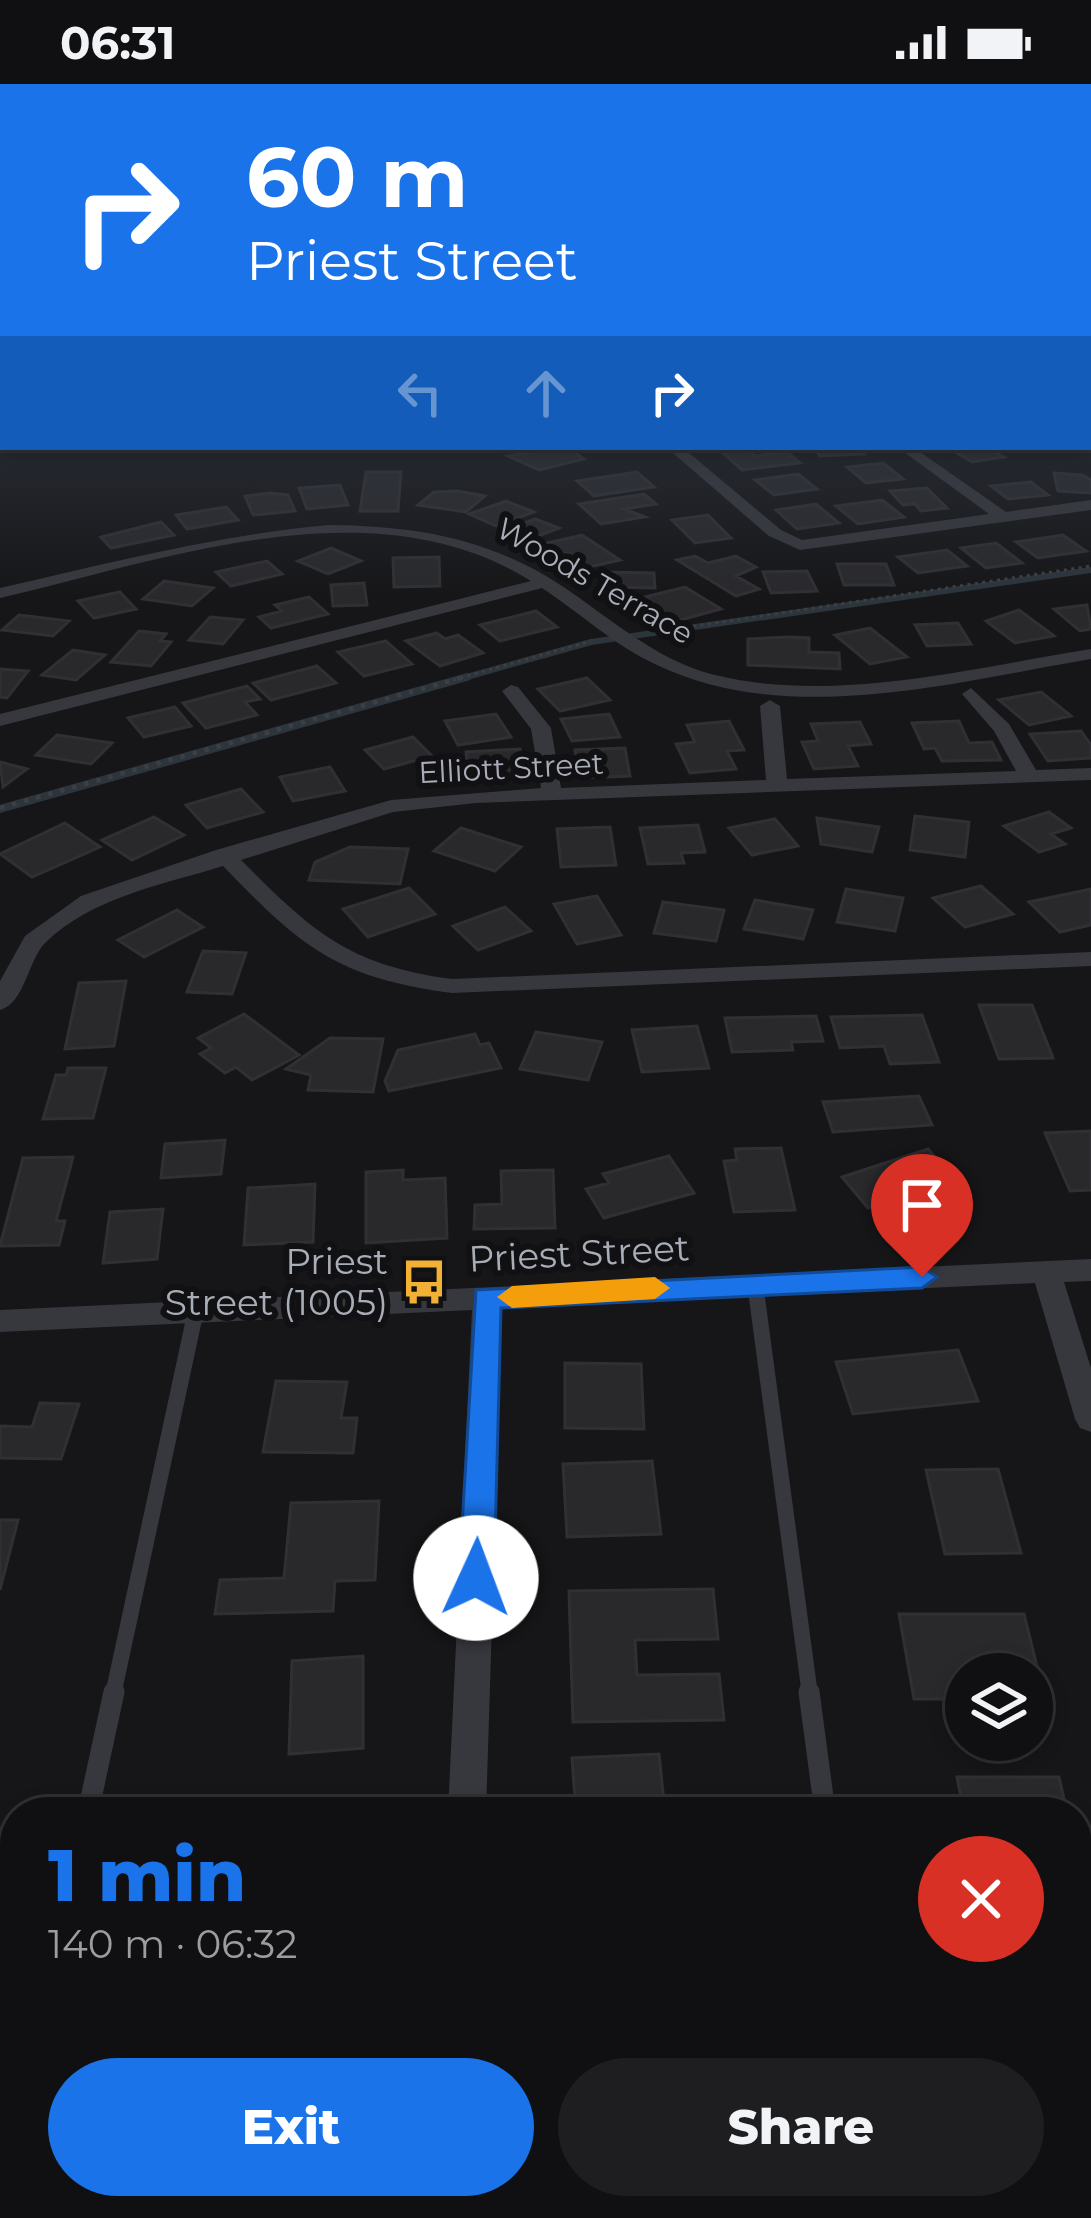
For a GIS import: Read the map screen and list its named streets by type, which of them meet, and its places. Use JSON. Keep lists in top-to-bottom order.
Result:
{
  "streets": {
    "street": ["Woods Terrace", "Elliott Street", "Priest Street"]
  },
  "places": {
    "bus stop": ["Priest Street (1005)"]
  },
  "page": {
    "status": "06:31",
    "turn": ["60 m", "Priest Street"],
    "heading": ["1 min", "140 m · 06:32"],
    "buttons": ["Exit", "Share"]
  }
}
